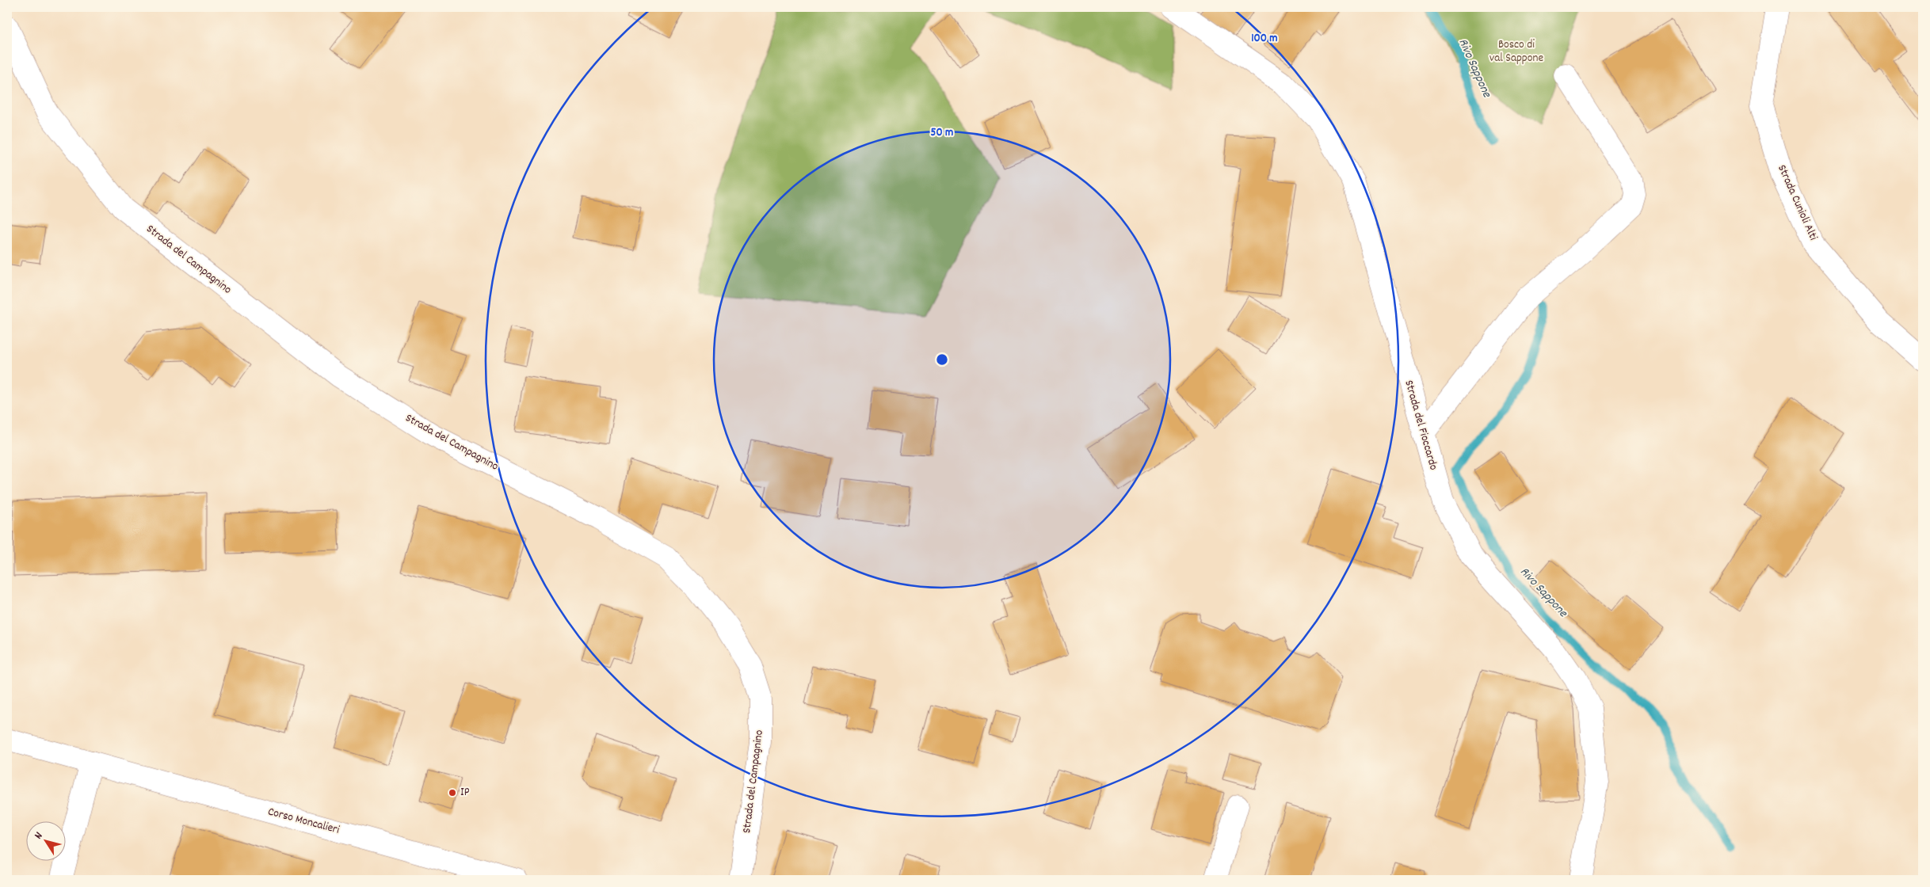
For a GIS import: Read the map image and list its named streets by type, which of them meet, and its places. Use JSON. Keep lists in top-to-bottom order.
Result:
{
  "streets": {
    "street": [
      "Strada Cunioli Alti",
      "Strada del Campagnino",
      "Strada del Fioccardo",
      "Corso Moncalieri"
    ]
  },
  "water": ["Rivo Sappone"],
  "parks": ["Bosco di val Sappone"],
  "places": ["IP"],
  "north": "top left",
  "rings": ["100 m", "50 m"]
}
